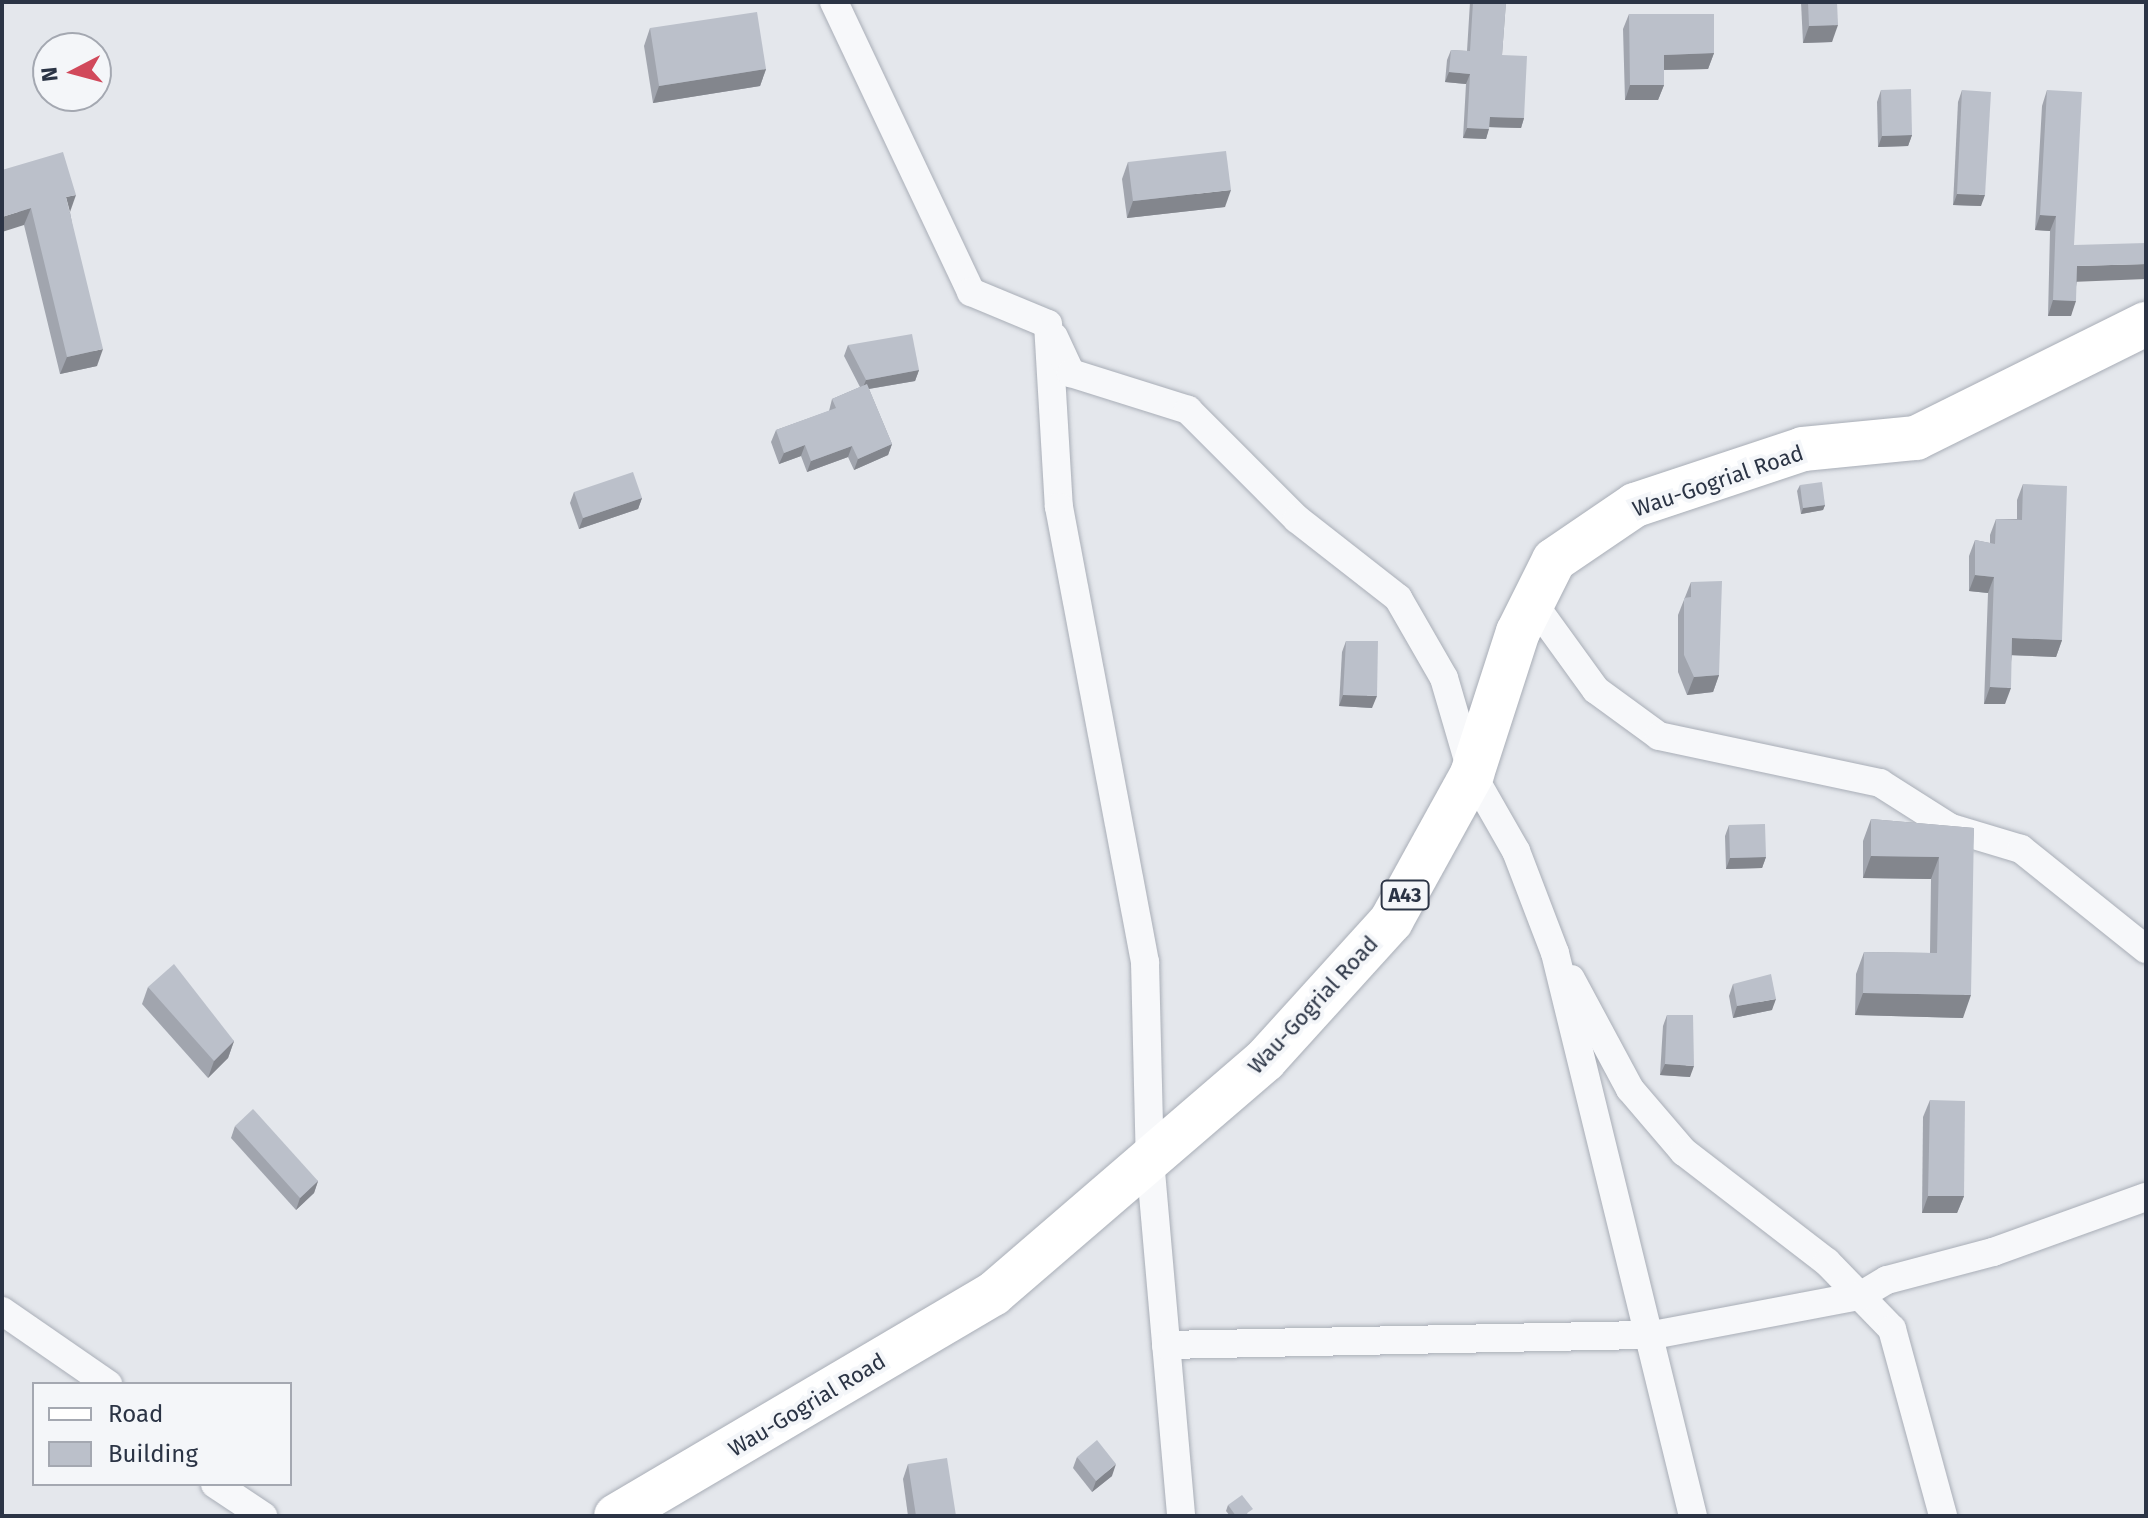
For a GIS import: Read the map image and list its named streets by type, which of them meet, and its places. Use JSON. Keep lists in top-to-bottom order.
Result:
{
  "streets": {
    "main road": ["Wau-Gogrial Road", "A43"]
  },
  "legend": ["Road", "Building"],
  "north": "left"
}
